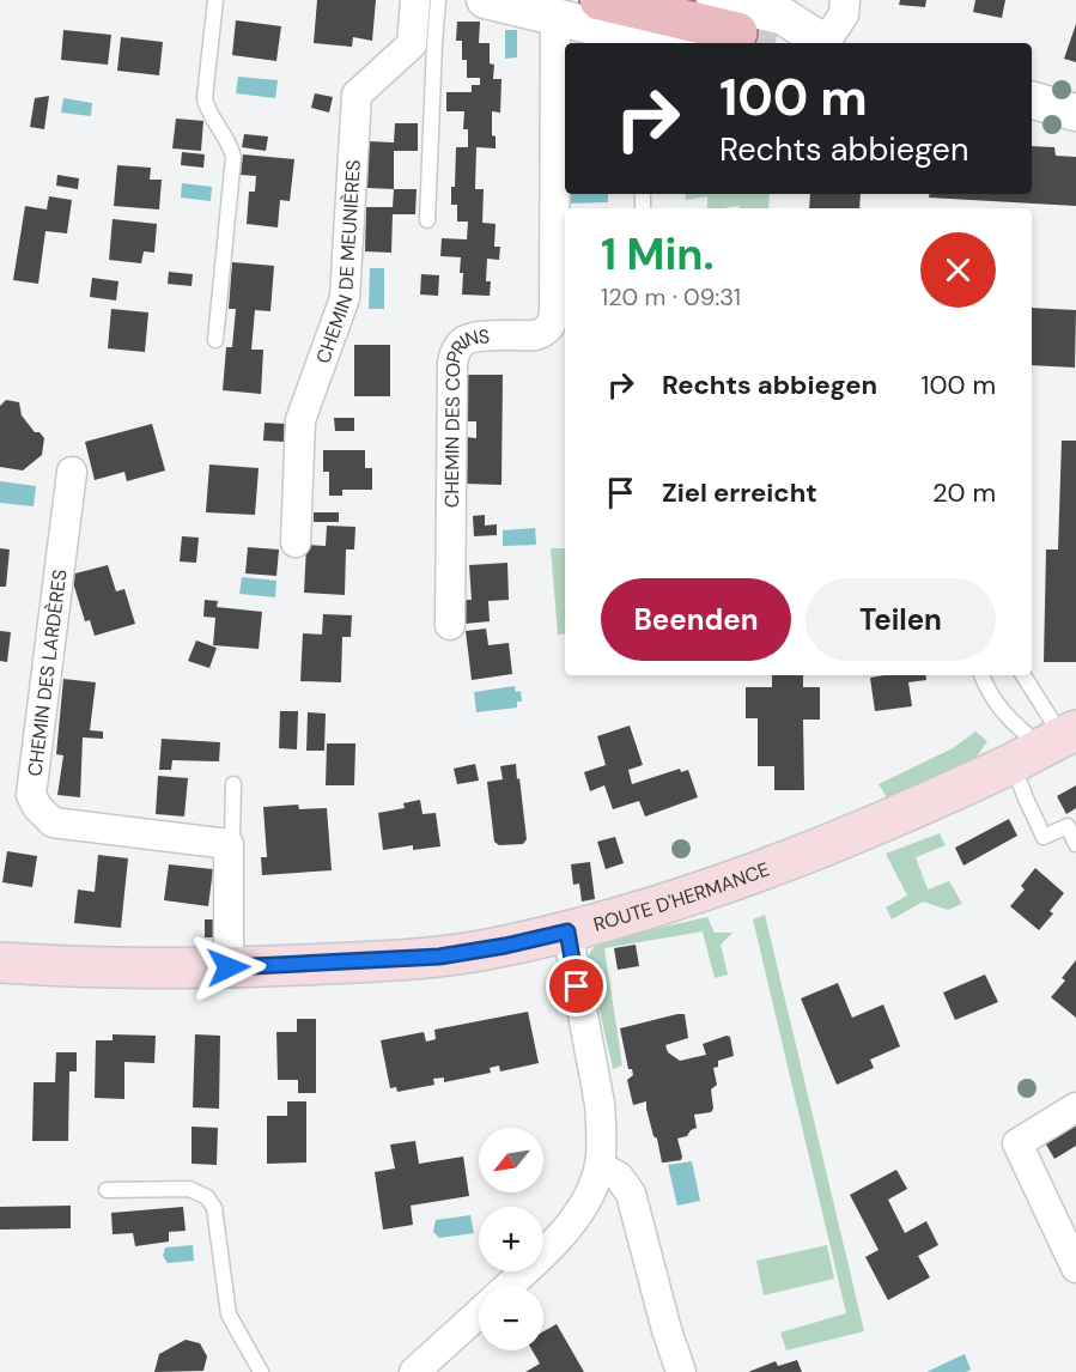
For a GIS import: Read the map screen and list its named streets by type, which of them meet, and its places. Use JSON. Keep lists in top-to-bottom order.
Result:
{
  "streets": {
    "main road": ["ROUTE D'HERMANCE"],
    "street": ["CHEMIN DE MEUNIÈRES", "CHEMIN DES COPRINS", "CHEMIN DES LARDÈRES"]
  },
  "north": "bottom left",
  "page": {
    "turn": ["100 m", "Rechts abbiegen"],
    "heading": ["1 Min.", "120 m · 09:31"],
    "list": [
      {
        "name": "Rechts abbiegen",
        "value": "100 m"
      },
      {
        "name": "Ziel erreicht",
        "value": "20 m"
      }
    ],
    "buttons": ["Beenden", "Teilen"],
    "map_buttons": ["+", "−"]
  }
}
